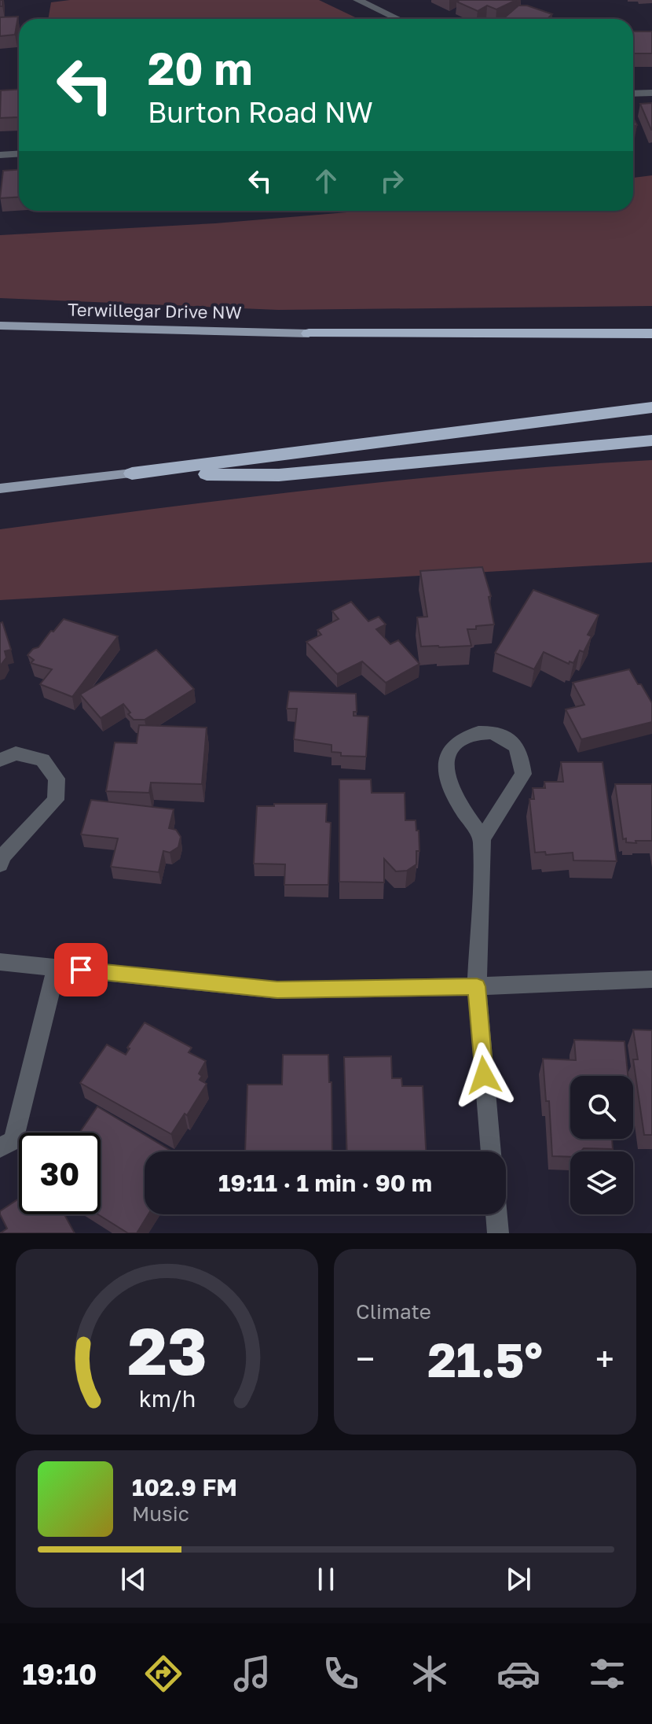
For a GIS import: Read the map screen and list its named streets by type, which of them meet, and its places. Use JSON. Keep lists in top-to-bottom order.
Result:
{
  "streets": {
    "main road": ["Terwillegar Drive NW"]
  },
  "page": {
    "turn": ["20 m", "Burton Road NW"],
    "limit": "30",
    "trip": "19:11 · 1 min · 90 m",
    "tile": "Climate",
    "heat": ["−", "21.5°", "+"],
    "song": ["102.9 FM", "Music"],
    "tabs": "19:10",
    "gauge": ["23", "km/h"]
  }
}
